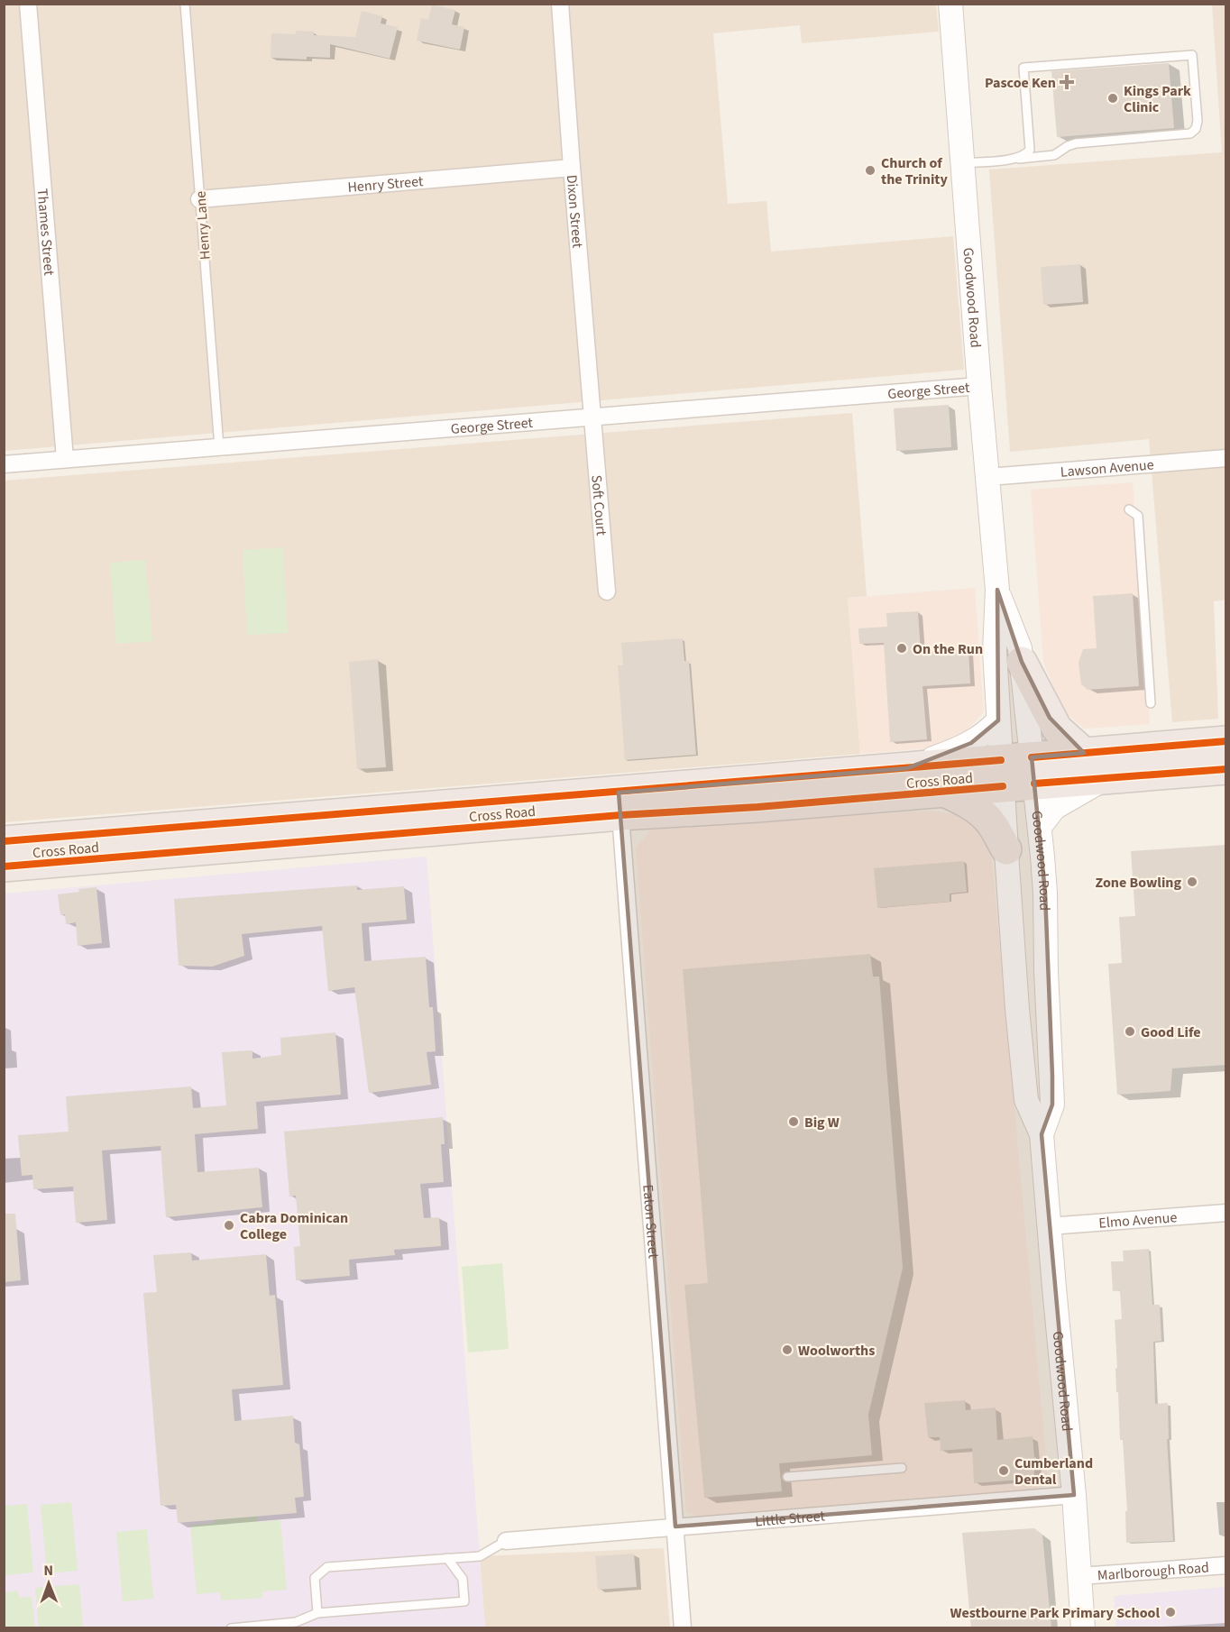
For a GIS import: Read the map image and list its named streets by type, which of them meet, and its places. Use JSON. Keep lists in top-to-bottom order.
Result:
{
  "streets": {
    "highway": ["Cross Road"],
    "main road": ["Goodwood Road"],
    "street": [
      "Henry Street",
      "Dixon Street",
      "Thames Street",
      "George Street",
      "Lawson Avenue",
      "Soft Court",
      "Elmo Avenue",
      "Eaton Street",
      "Little Street",
      "Marlborough Road"
    ],
    "lane": ["Henry Lane"]
  },
  "crossings": [
    ["Henry Street", "Dixon Street"],
    ["Henry Street", "Henry Lane"],
    ["Dixon Street", "George Street"],
    ["Dixon Street", "Soft Court"],
    ["Henry Lane", "George Street"],
    ["Thames Street", "George Street"],
    ["Goodwood Road", "George Street"],
    ["Goodwood Road", "Lawson Avenue"],
    ["Goodwood Road", "Cross Road"],
    ["Goodwood Road", "Elmo Avenue"],
    ["Goodwood Road", "Little Street"],
    ["Goodwood Road", "Marlborough Road"],
    ["George Street", "Soft Court"],
    ["Cross Road", "Eaton Street"],
    ["Eaton Street", "Little Street"]
  ],
  "places": {
    "health": ["Pascoe Ken"],
    "other": [
      "Kings Park Clinic",
      "Church of the Trinity",
      "On the Run",
      "Zone Bowling",
      "Good Life",
      "Big W",
      "Cabra Dominican College",
      "Woolworths",
      "Cumberland Dental",
      "Westbourne Park Primary School"
    ]
  },
  "north": "top"
}
